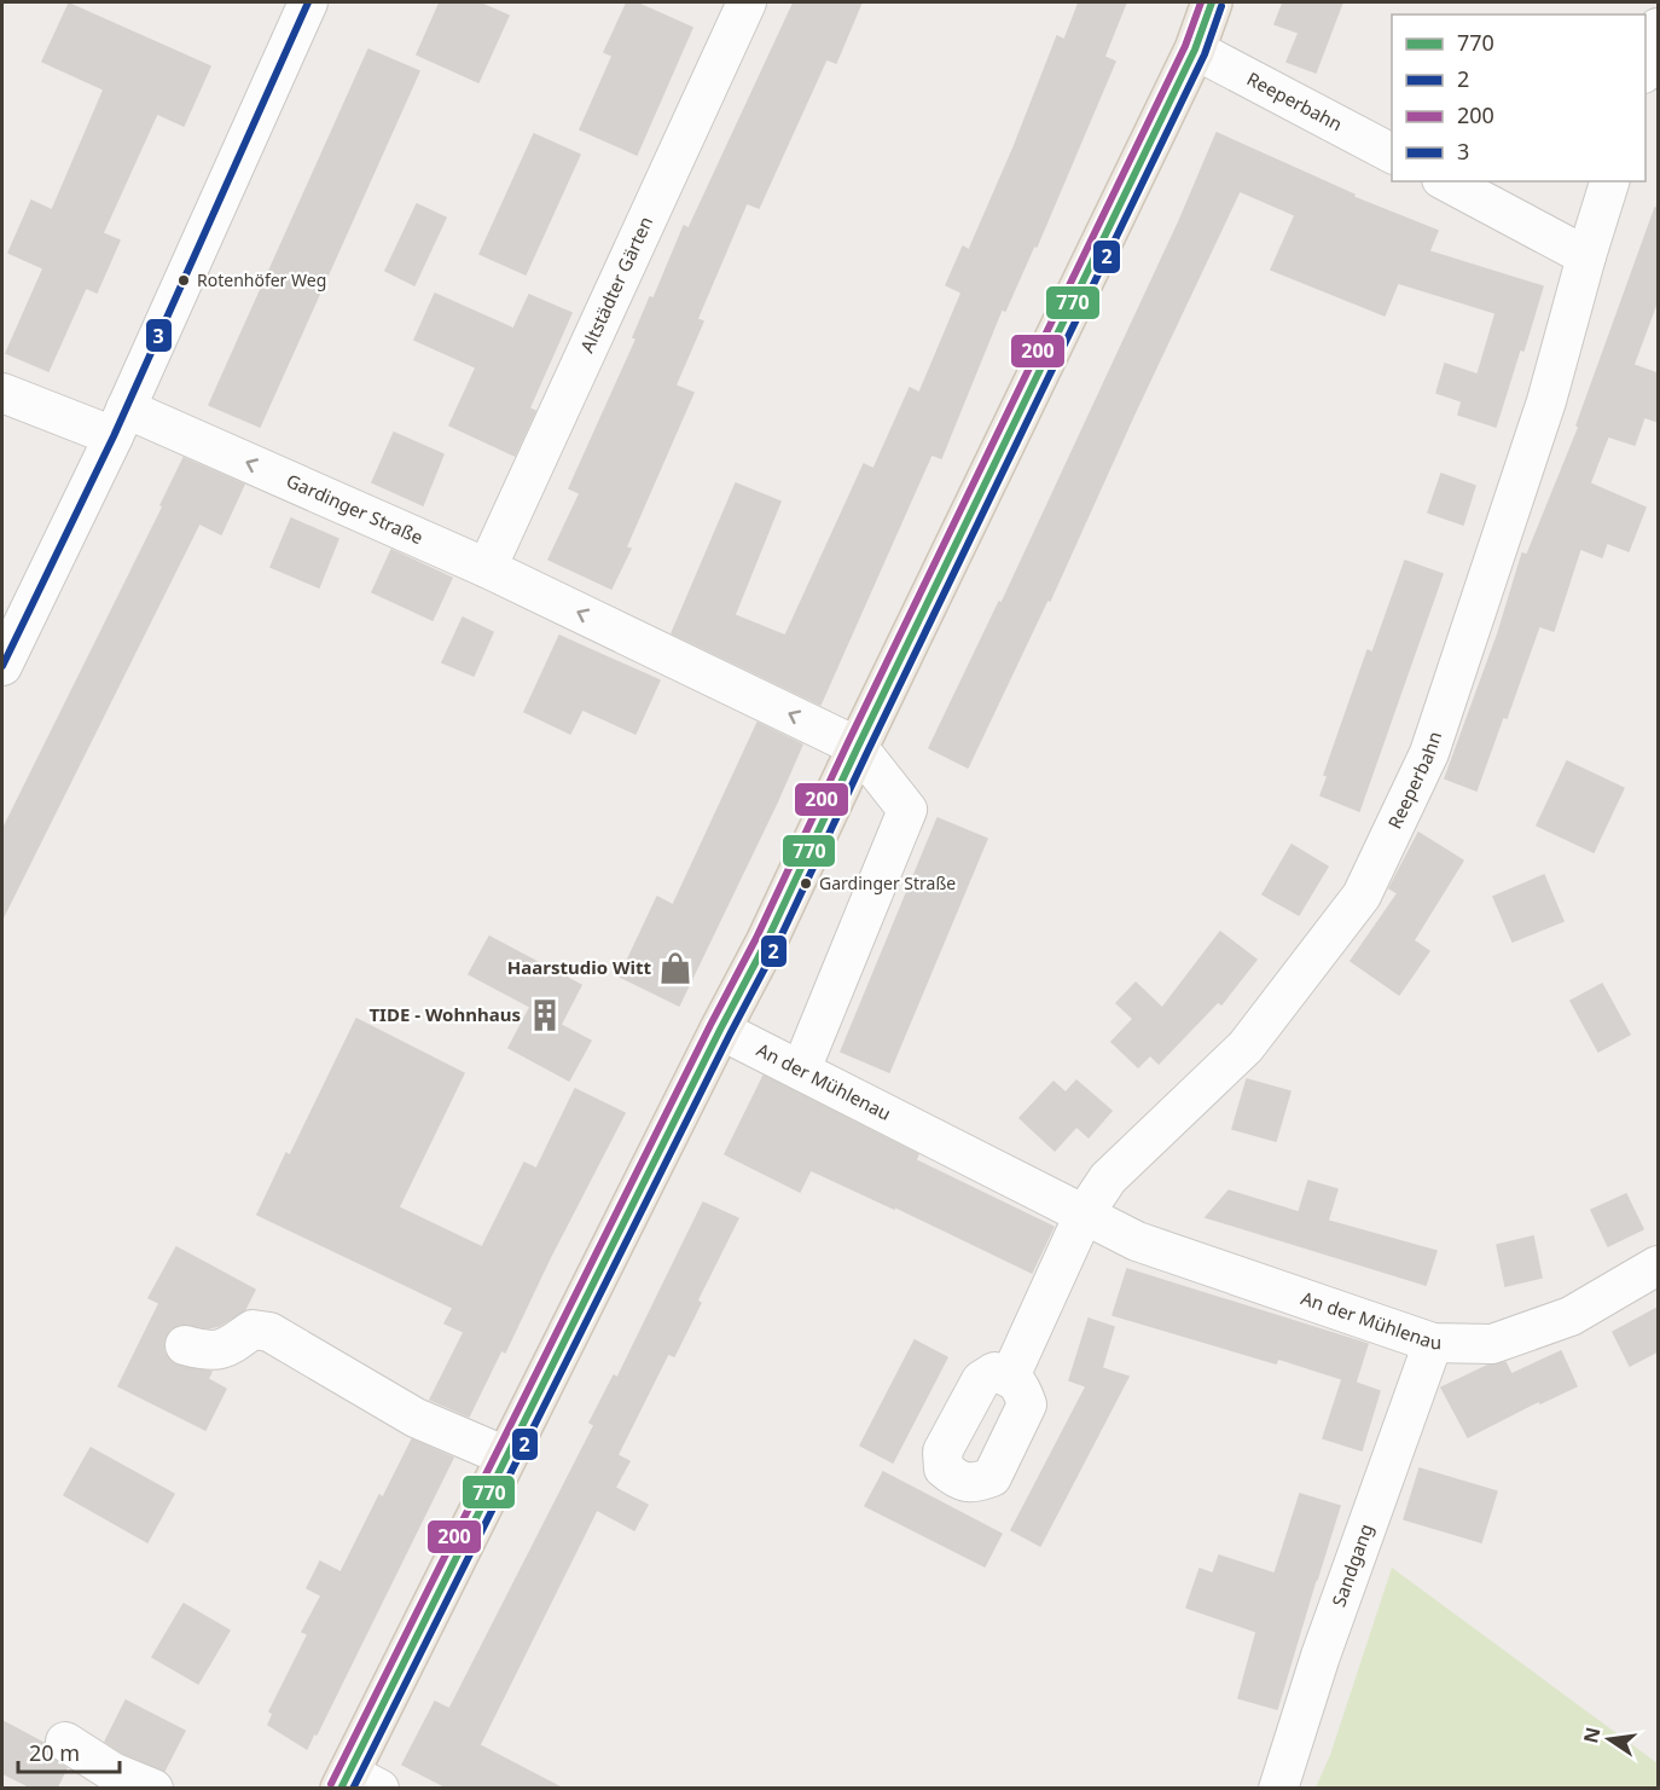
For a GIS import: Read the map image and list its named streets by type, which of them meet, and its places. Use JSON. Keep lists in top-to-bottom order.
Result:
{
  "streets": {
    "street": [
      "Reeperbahn",
      "Altstädter Gärten",
      "Gardinger Straße",
      "An der Mühlenau",
      "Sandgang"
    ]
  },
  "crossings": [
    ["Reeperbahn", "An der Mühlenau"],
    ["Altstädter Gärten", "Gardinger Straße"],
    ["An der Mühlenau", "Sandgang"]
  ],
  "one_way": ["Gardinger Straße"],
  "places": {
    "other": ["Rotenhöfer Weg", "Gardinger Straße"],
    "shop": ["Haarstudio Witt"],
    "building": ["TIDE - Wohnhaus"]
  },
  "lines": [
    "transit line 770",
    "transit line 200",
    "transit line 3",
    "transit line 2"
  ],
  "legend": [
    "770",
    "2",
    "200",
    "3"
  ],
  "scale_bar": "20 m",
  "north": "left"
}
